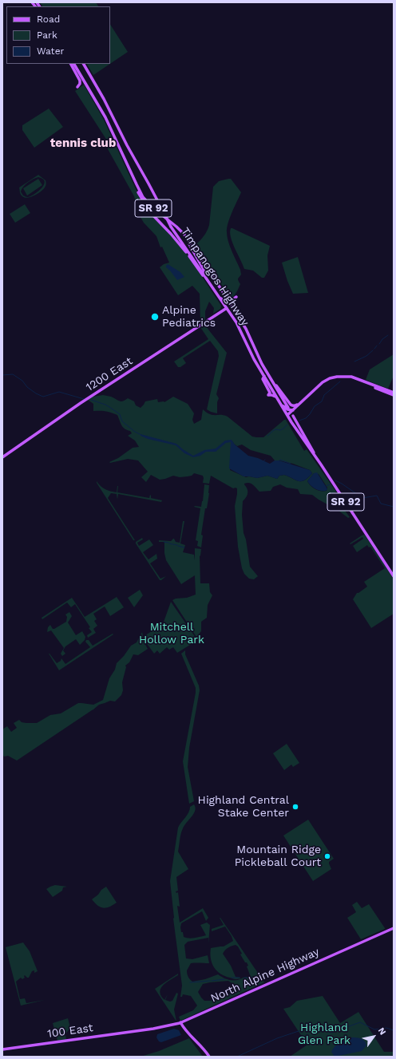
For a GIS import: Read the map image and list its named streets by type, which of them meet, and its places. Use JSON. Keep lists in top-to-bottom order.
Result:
{
  "streets": {
    "main road": [
      "SR 92",
      "Timpanogos Highway",
      "1200 East",
      "North Alpine Highway",
      "100 East"
    ]
  },
  "crossings": [
    ["SR 92", "Timpanogos Highway"],
    ["Timpanogos Highway", "1200 East"],
    ["North Alpine Highway", "100 East"]
  ],
  "districts": ["tennis club"],
  "parks": ["Mitchell Hollow Park", "Highland Glen Park"],
  "places": ["Alpine Pediatrics", "Highland Central Stake Center", "Mountain Ridge Pickleball Court"],
  "legend": ["Road", "Park", "Water"],
  "north": "top right"
}
